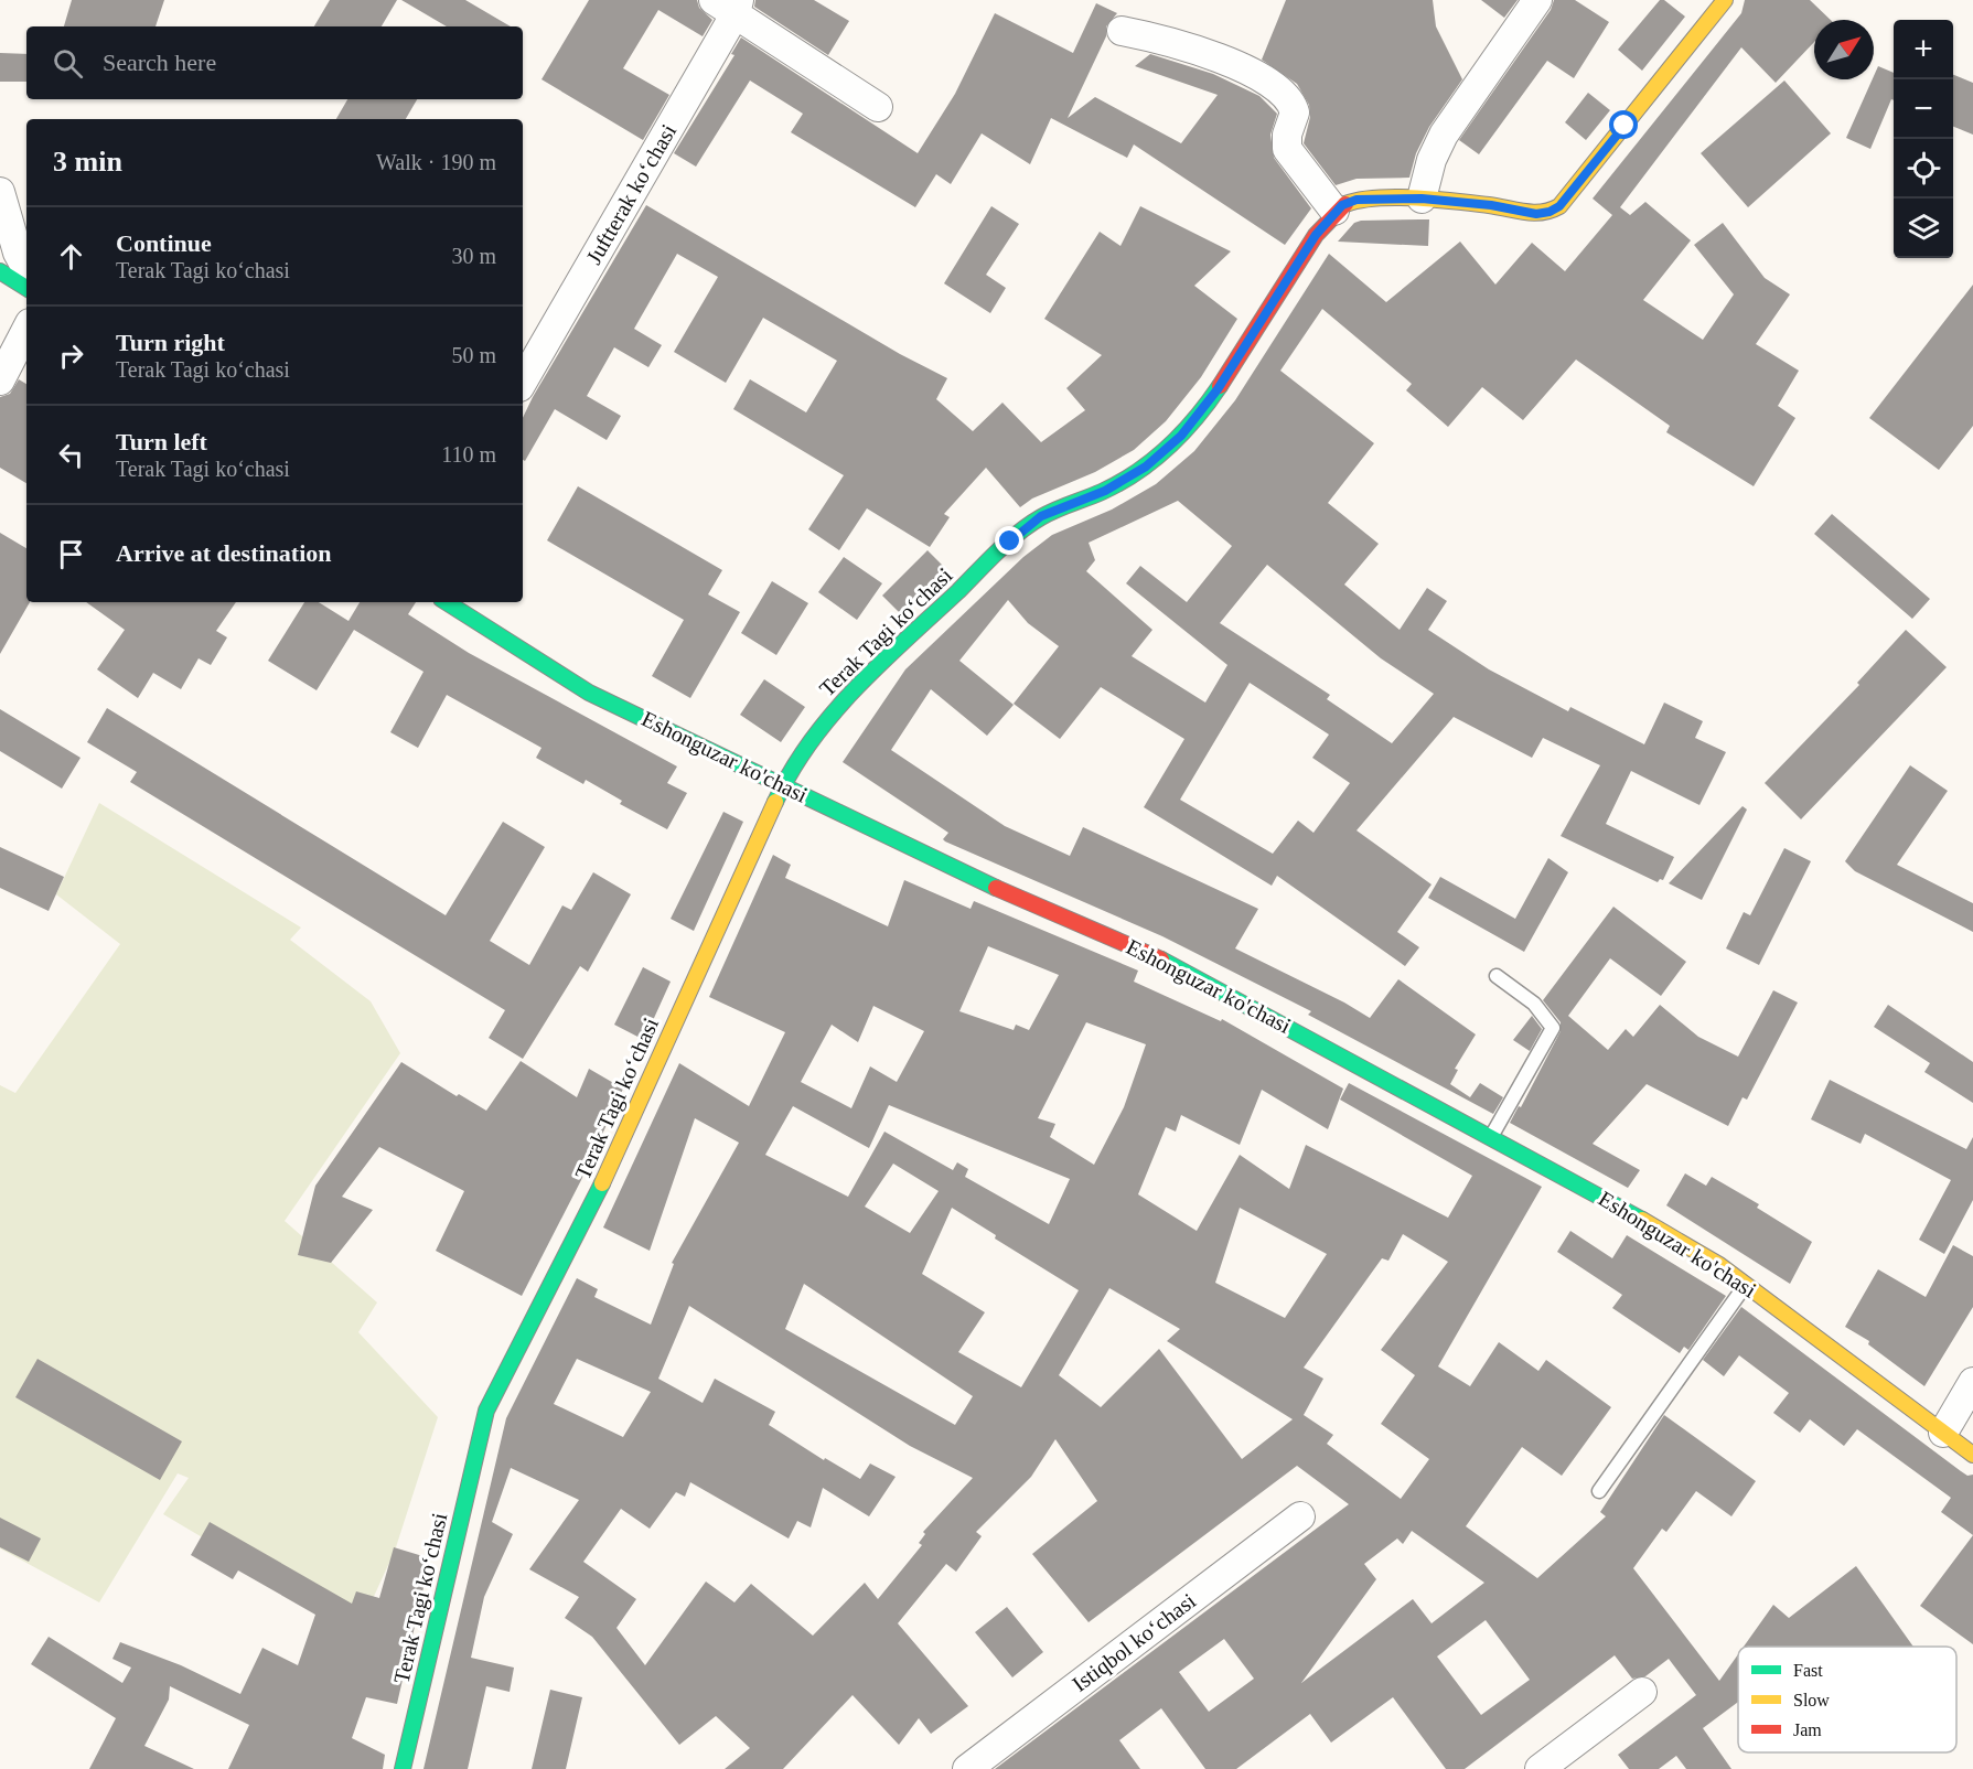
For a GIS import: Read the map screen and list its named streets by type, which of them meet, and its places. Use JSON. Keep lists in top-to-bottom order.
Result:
{
  "streets": {
    "street": [
      "Juftterak koʻchasi",
      "Terak Tagi koʻchasi",
      "Eshonguzar ko'chasi",
      "Istiqbol koʻchasi"
    ]
  },
  "crossings": [
    ["Terak Tagi koʻchasi", "Eshonguzar ko'chasi"]
  ],
  "legend": ["Fast", "Slow", "Jam"],
  "north": "top right",
  "page": {
    "map_buttons": ["+", "−"],
    "search": "Search here",
    "heading": ["3 min", "Walk · 190 m"],
    "list": [
      ["Continue", "Terak Tagi koʻchasi", "30 m"],
      ["Turn right", "Terak Tagi koʻchasi", "50 m"],
      ["Turn left", "Terak Tagi koʻchasi", "110 m"],
      "Arrive at destination"
    ]
  }
}
